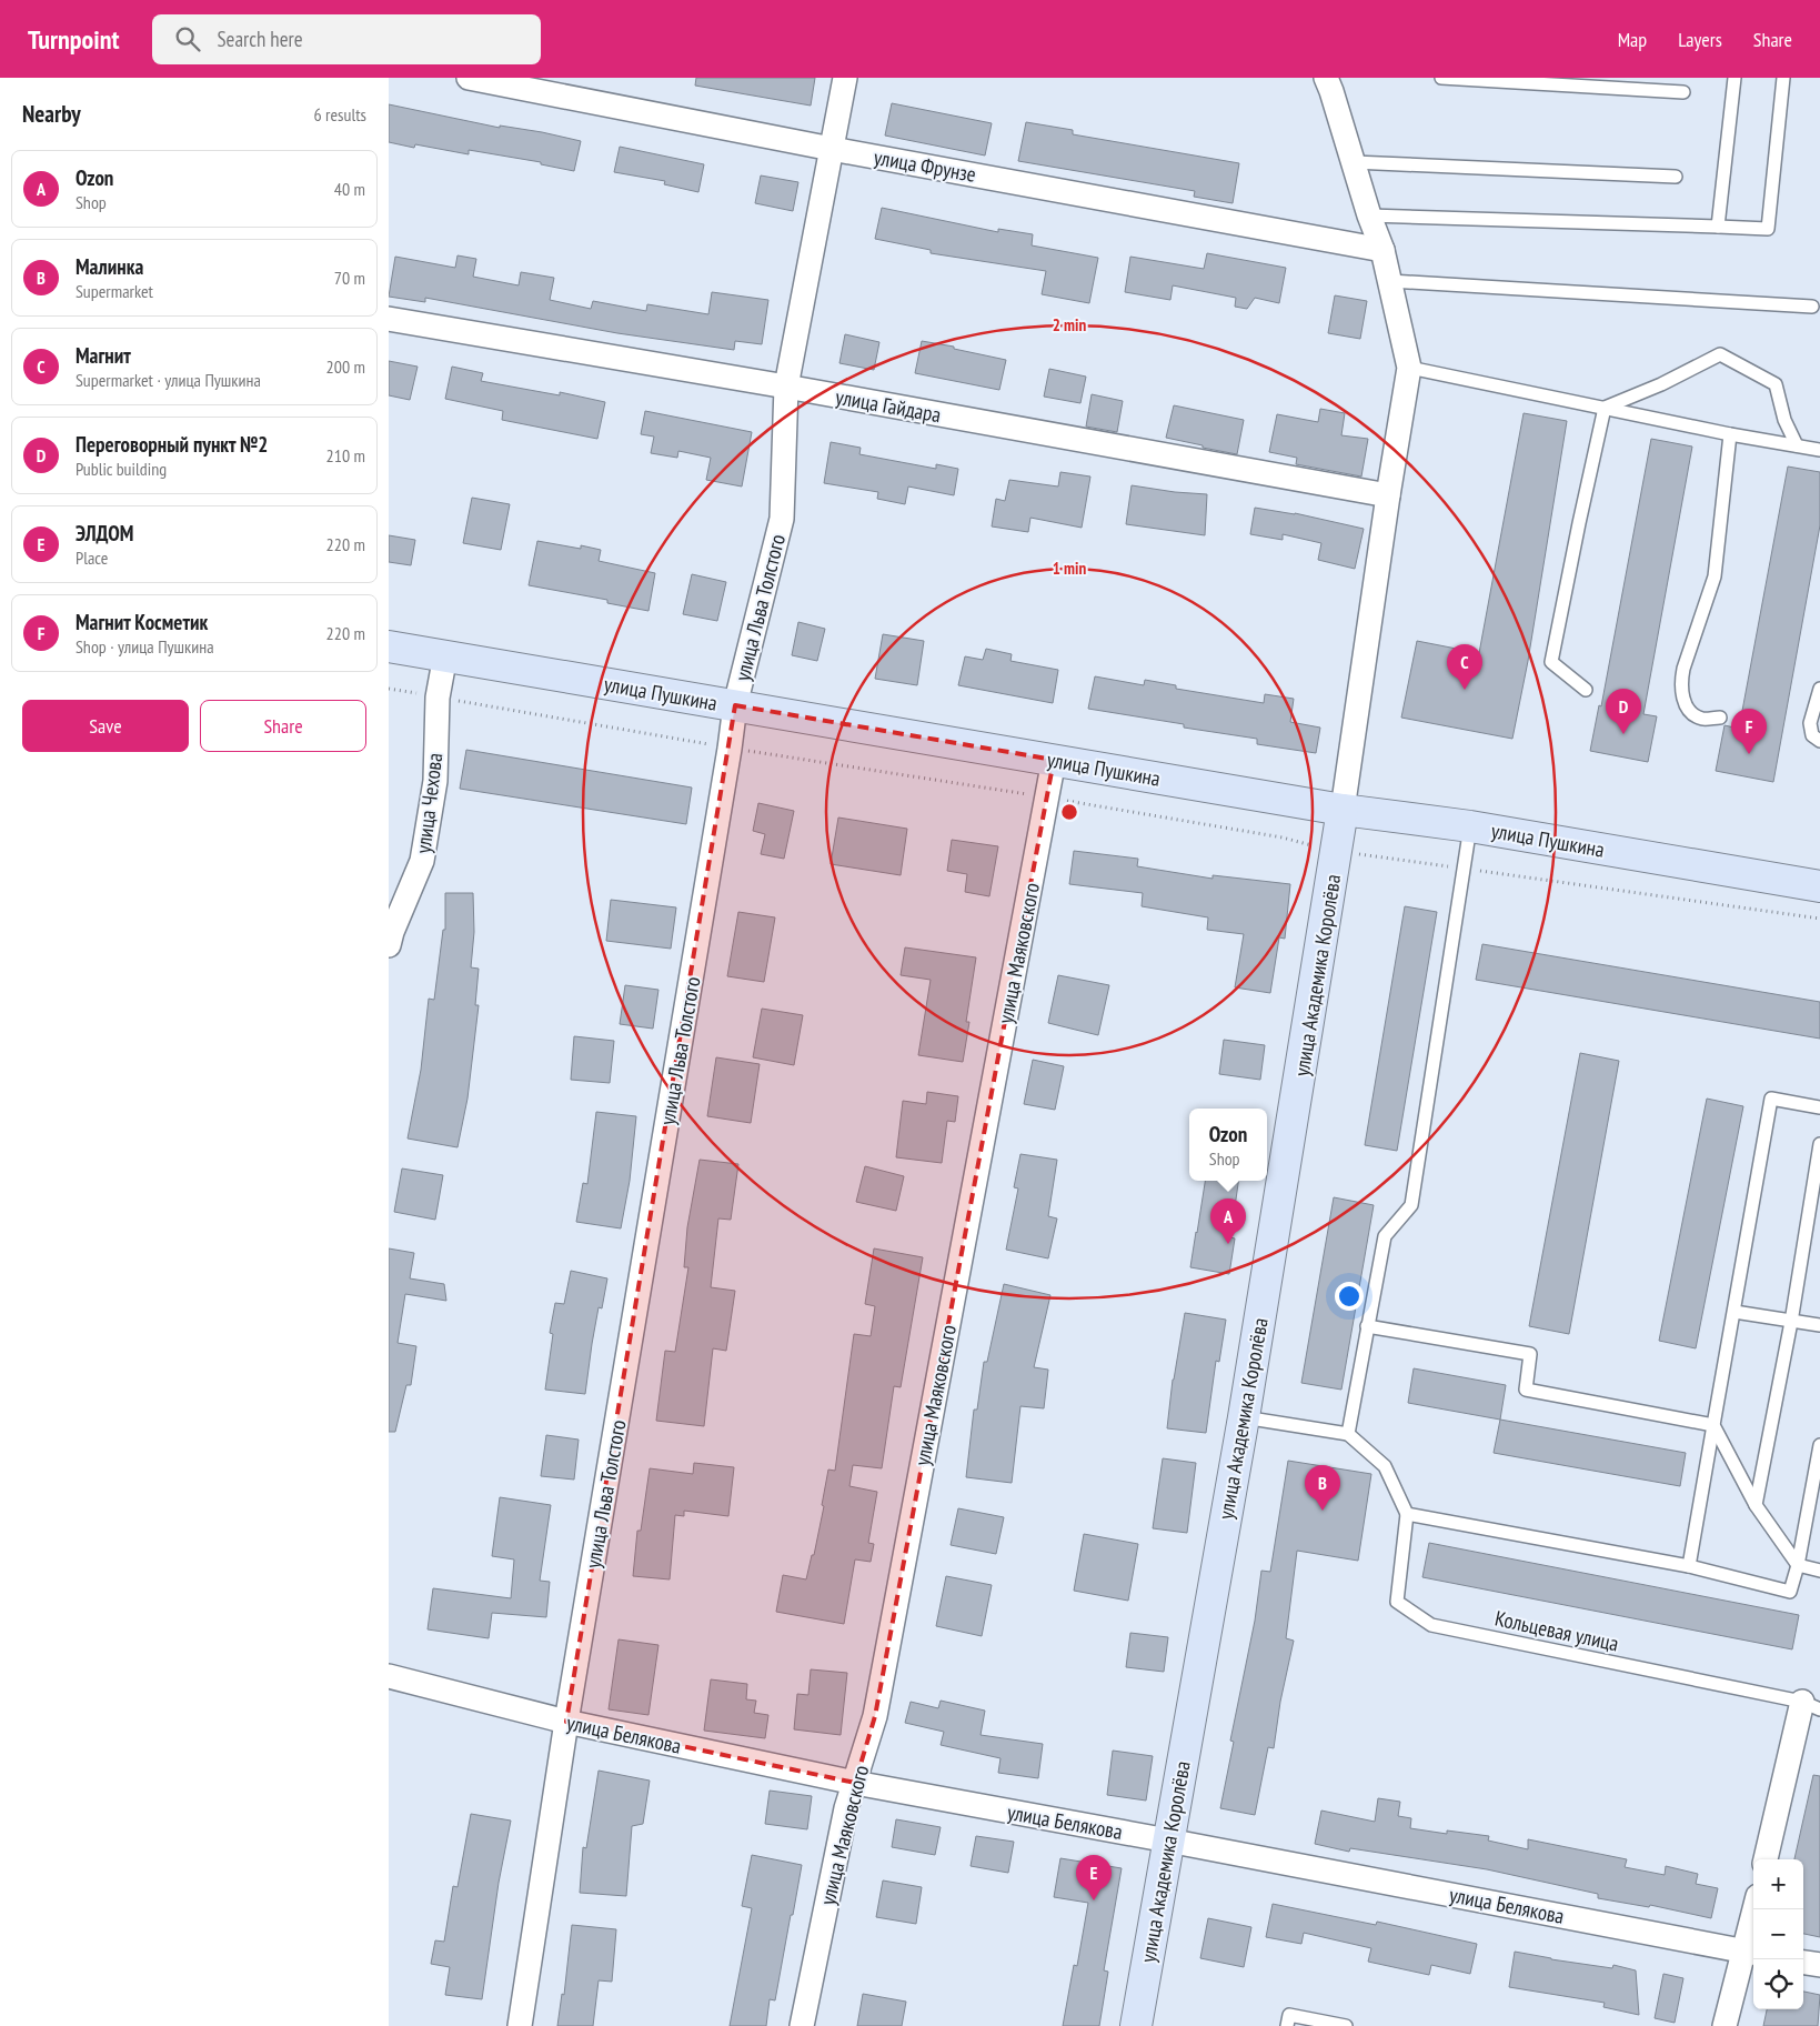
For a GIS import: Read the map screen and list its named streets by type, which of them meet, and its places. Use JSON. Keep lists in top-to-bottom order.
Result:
{
  "streets": {
    "street": [
      "улица Фрунзе",
      "улица Гайдара",
      "улица Льва Толстого",
      "улица Пушкина",
      "улица Чехова",
      "улица Маяковского",
      "улица Академика Королёва",
      "улица Белякова"
    ],
    "lane": ["Кольцевая улица"]
  },
  "crossings": [
    ["улица Фрунзе", "улица Льва Толстого"],
    ["улица Гайдара", "улица Льва Толстого"],
    ["улица Льва Толстого", "улица Пушкина"],
    ["улица Льва Толстого", "улица Белякова"],
    ["улица Пушкина", "улица Чехова"],
    ["улица Пушкина", "улица Маяковского"],
    ["улица Пушкина", "улица Академика Королёва"],
    ["улица Маяковского", "улица Белякова"],
    ["улица Академика Королёва", "улица Белякова"]
  ],
  "page": {
    "header": "Turnpoint",
    "search": "Search here",
    "nav": ["Map", "Layers", "Share"],
    "heading": ["Nearby", "6 results"],
    "list": [
      {
        "mark": "A",
        "name": "Ozon",
        "note": "Shop",
        "value": "40 m"
      },
      {
        "mark": "B",
        "name": "Малинка",
        "note": "Supermarket",
        "value": "70 m"
      },
      {
        "mark": "C",
        "name": "Магнит",
        "note": "Supermarket · улица Пушкина",
        "value": "200 m"
      },
      {
        "mark": "D",
        "name": "Переговорный пункт №2",
        "note": "Public building",
        "value": "210 m"
      },
      {
        "mark": "E",
        "name": "ЭЛДОМ",
        "note": "Place",
        "value": "220 m"
      },
      {
        "mark": "F",
        "name": "Магнит Косметик",
        "note": "Shop · улица Пушкина",
        "value": "220 m"
      }
    ],
    "pins": [
      "C",
      "D",
      "F",
      "A",
      "B",
      "E"
    ],
    "buttons": ["Save", "Share"],
    "popup": ["Ozon", "Shop"],
    "map_buttons": ["+", "−"]
  },
  "rings": ["2 min", "1 min"]
}
